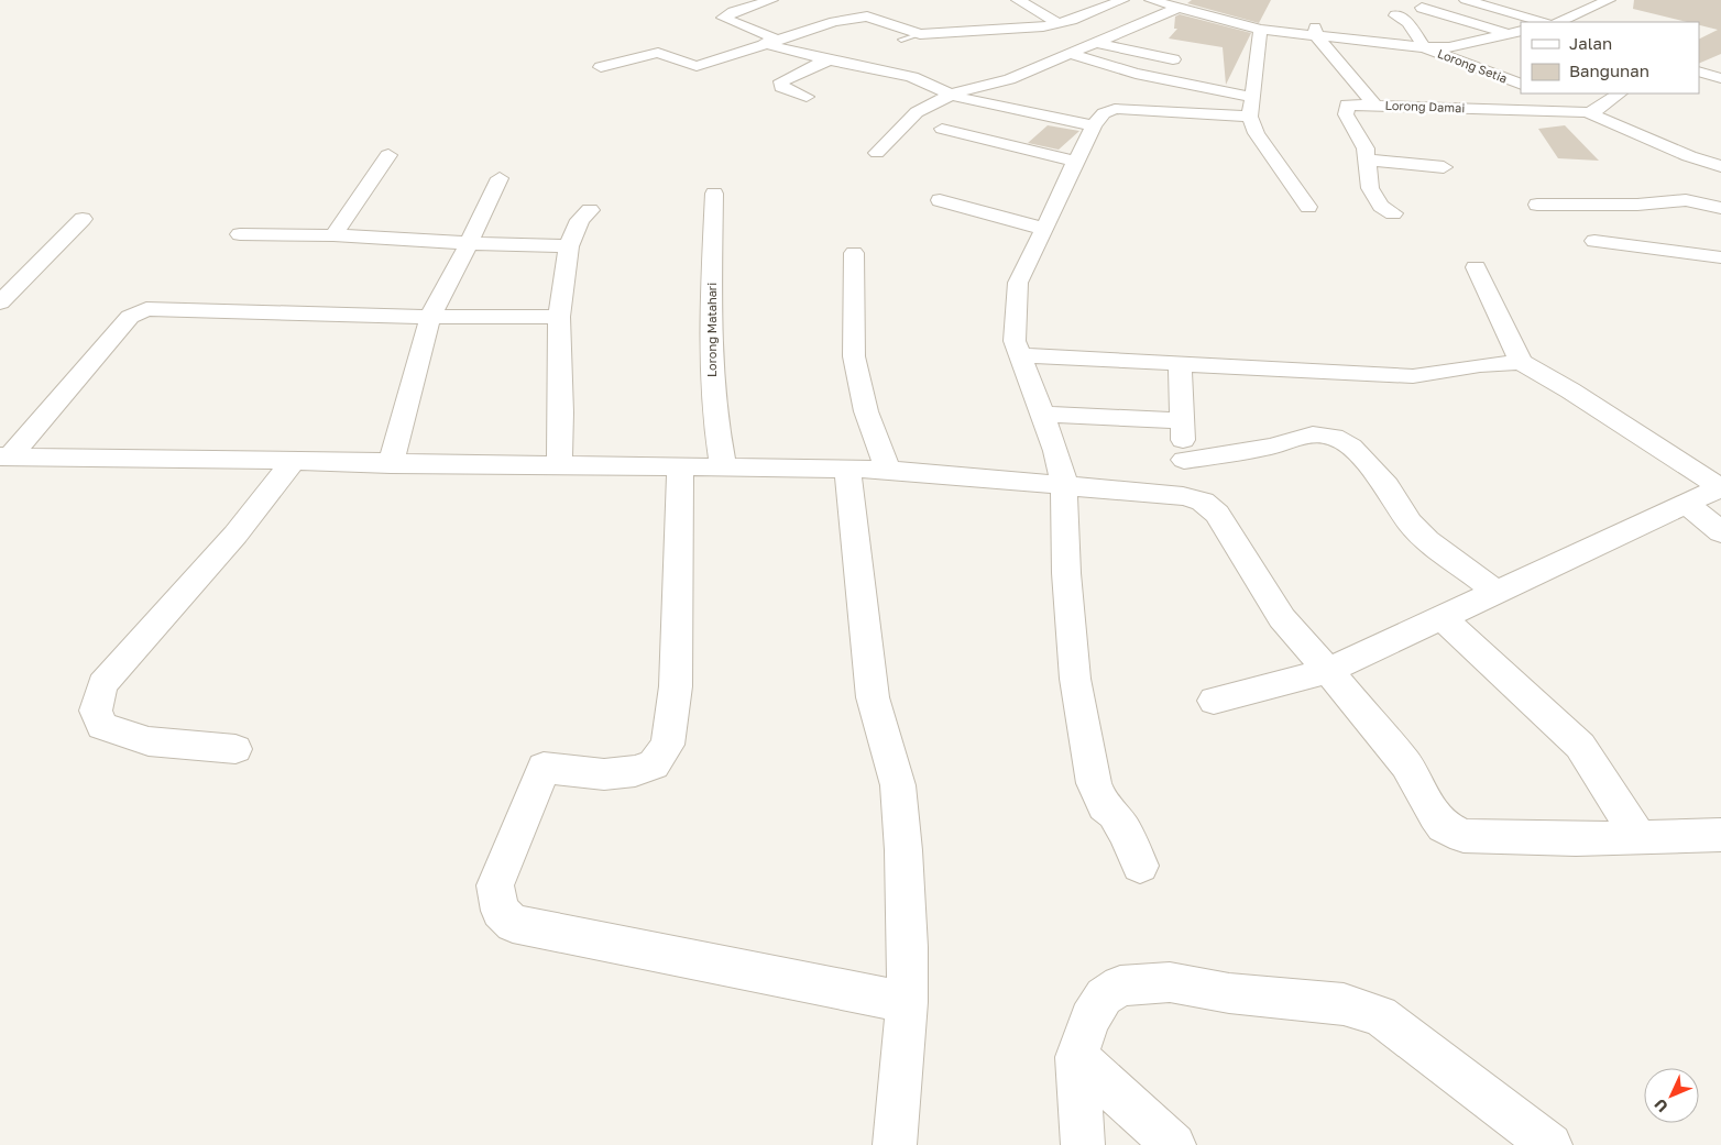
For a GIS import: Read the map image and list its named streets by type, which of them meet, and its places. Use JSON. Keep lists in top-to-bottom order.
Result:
{
  "streets": {
    "street": ["Lorong Setia", "Lorong Damai", "Lorong Matahari"]
  },
  "legend": ["Jalan", "Bangunan"],
  "north": "bottom left"
}
